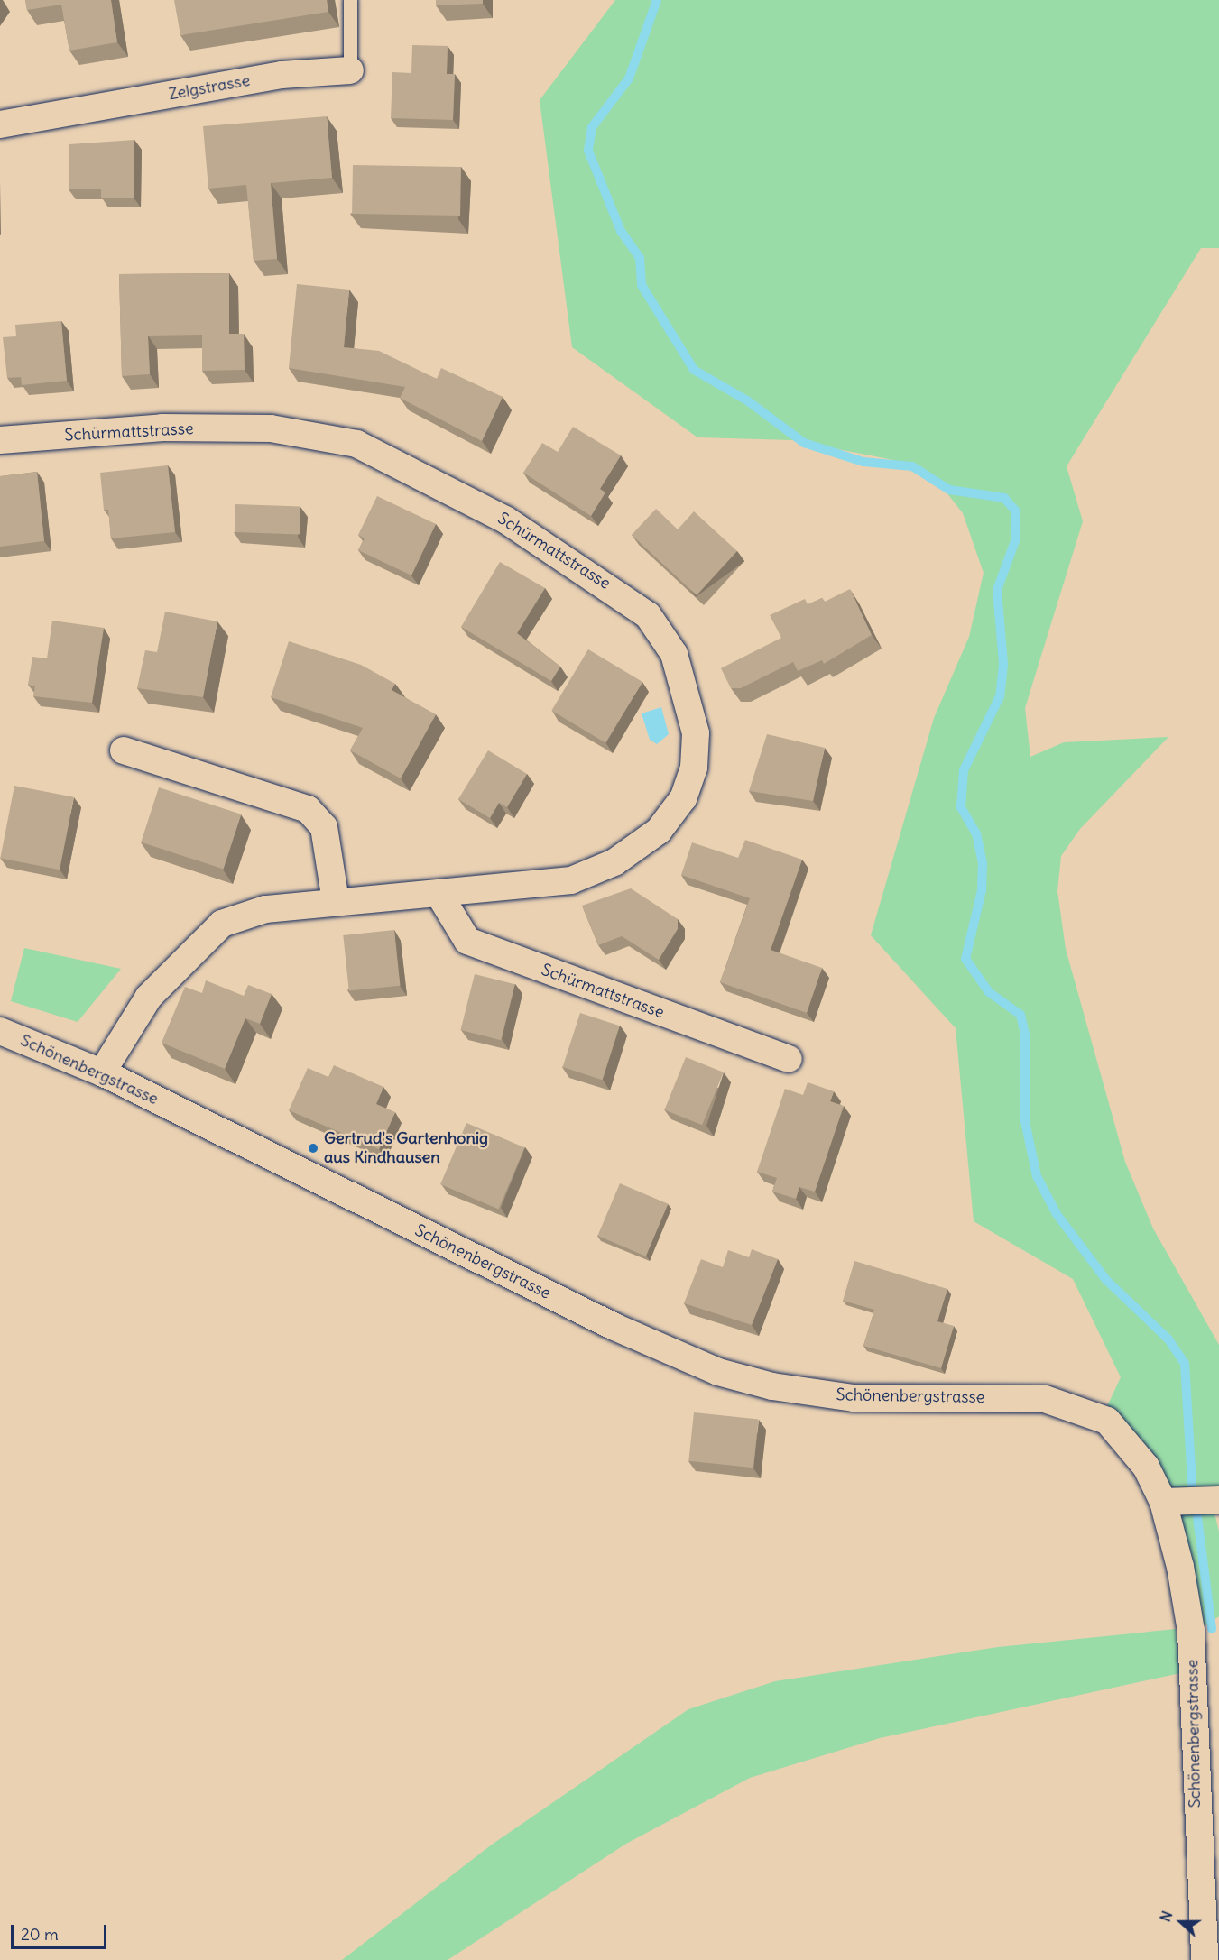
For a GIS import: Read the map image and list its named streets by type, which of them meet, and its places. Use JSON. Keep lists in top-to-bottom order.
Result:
{
  "streets": {
    "street": ["Zelgstrasse", "Schürmattstrasse", "Schönenbergstrasse"]
  },
  "crossings": [
    ["Schürmattstrasse", "Schönenbergstrasse"]
  ],
  "places": ["Gertrud's Gartenhonig aus Kindhausen"],
  "scale_bar": "20 m",
  "north": "left"
}
